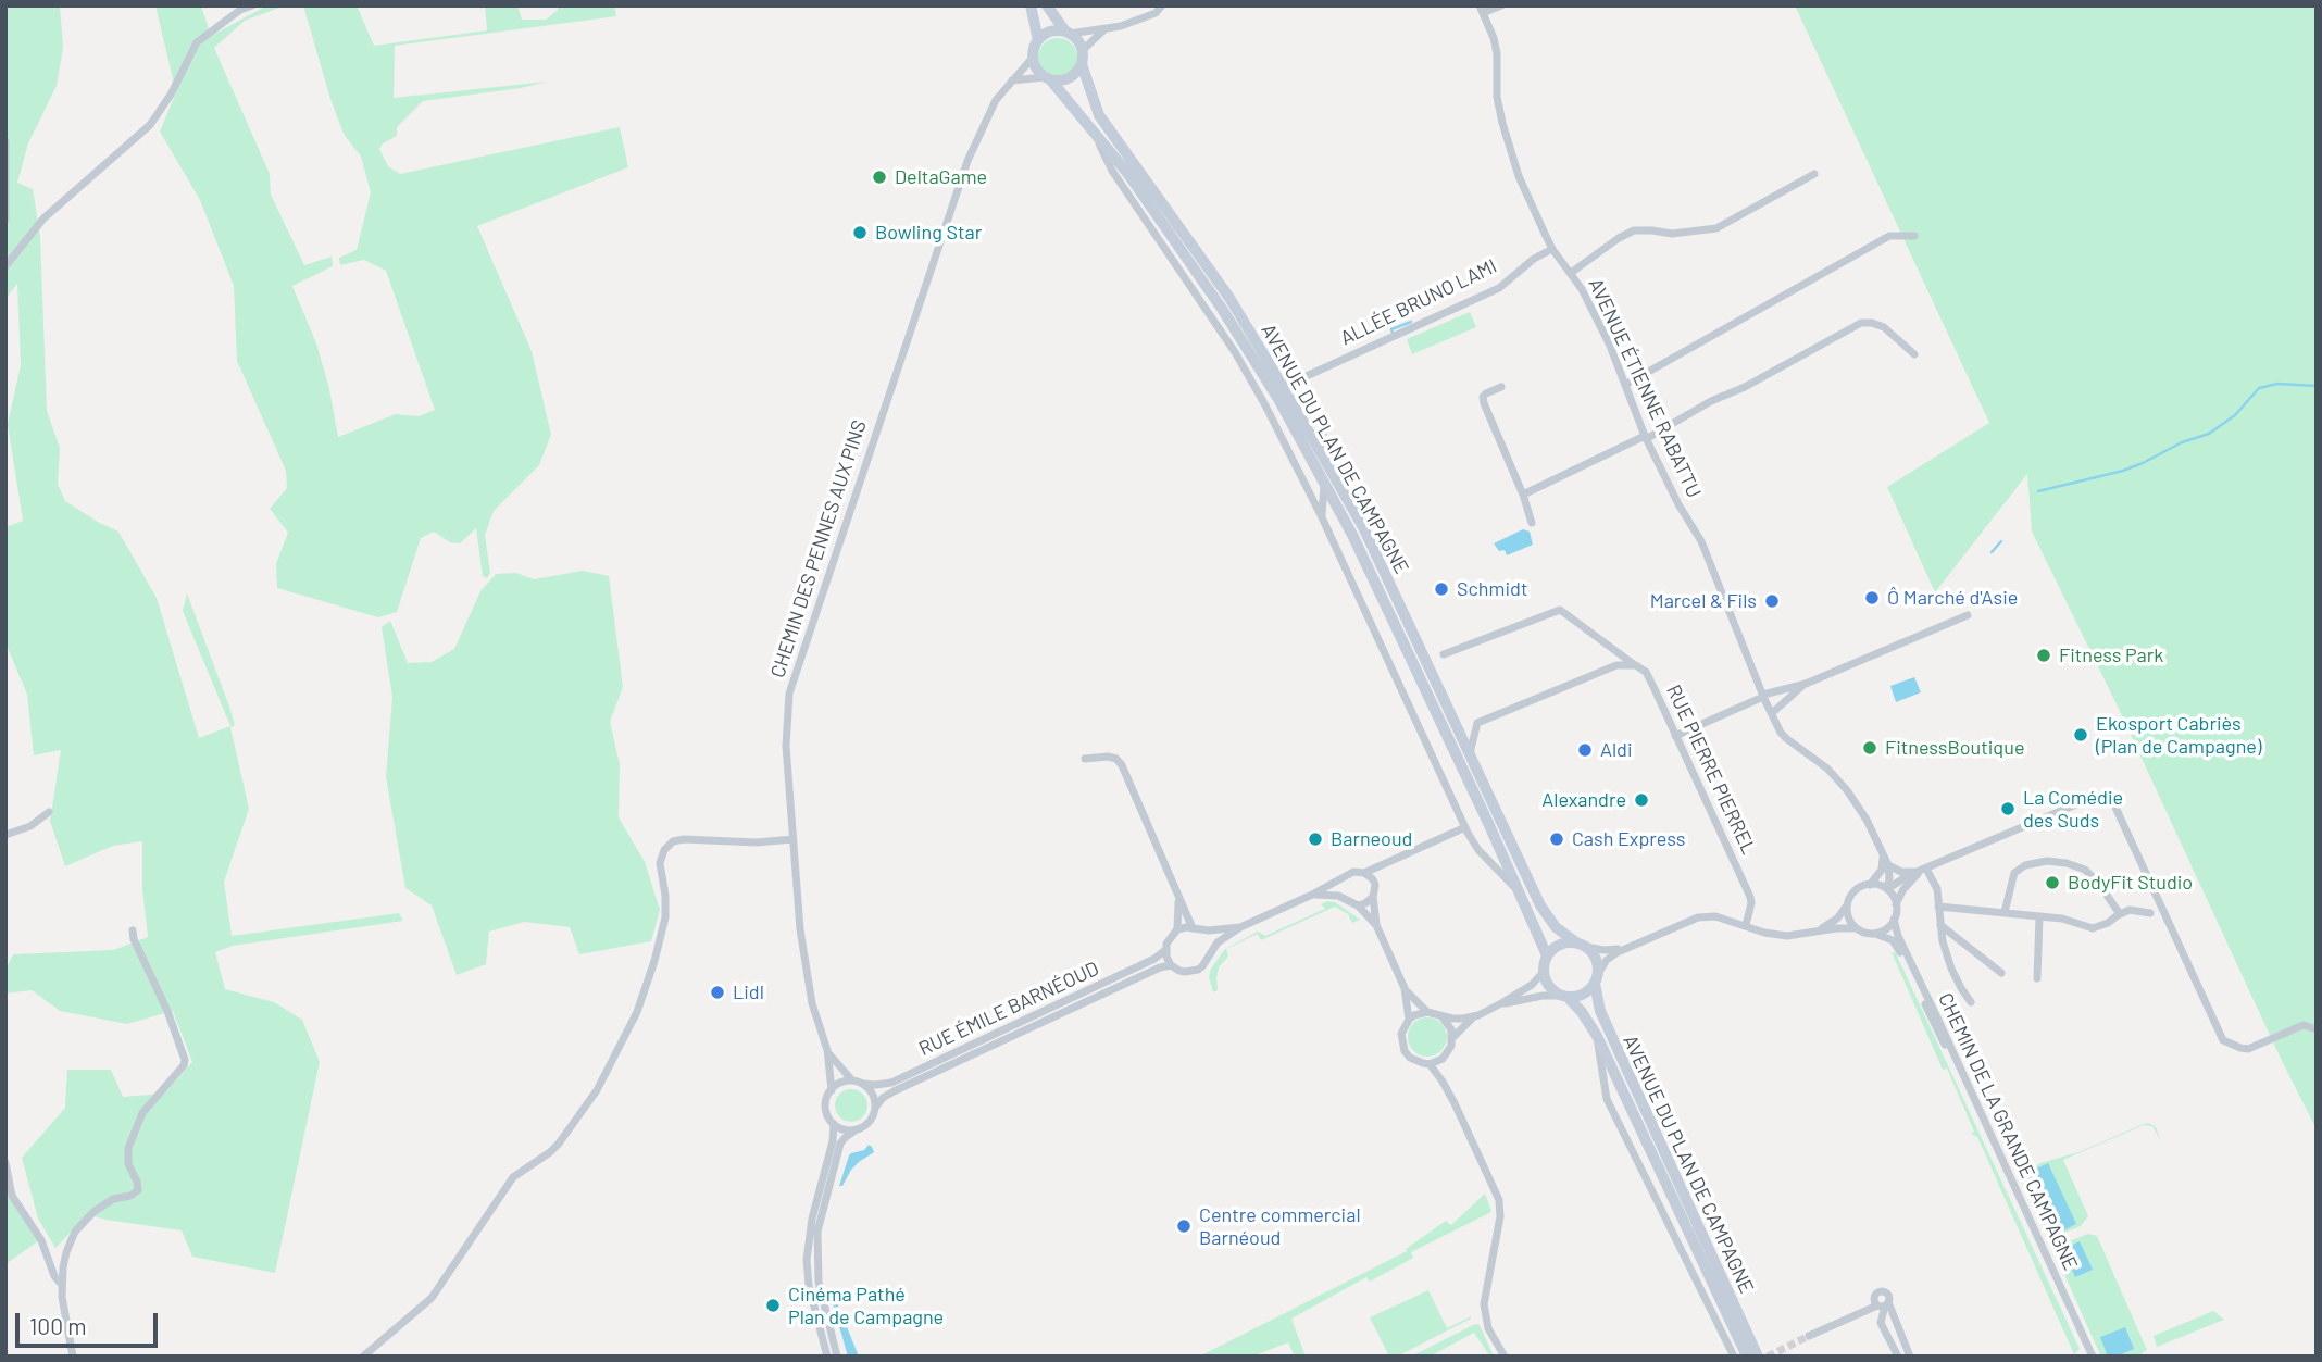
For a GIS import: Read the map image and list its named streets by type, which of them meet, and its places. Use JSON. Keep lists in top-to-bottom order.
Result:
{
  "streets": {
    "main road": ["AVENUE DU PLAN DE CAMPAGNE"],
    "street": [
      "ALLÉE BRUNO LAMI",
      "AVENUE ÉTIENNE RABATTU",
      "CHEMIN DES PENNES AUX PINS",
      "RUE PIERRE PIERREL",
      "RUE ÉMILE BARNÉOUD",
      "CHEMIN DE LA GRANDE CAMPAGNE"
    ]
  },
  "crossings": [
    ["ALLÉE BRUNO LAMI", "AVENUE ÉTIENNE RABATTU"],
    ["AVENUE DU PLAN DE CAMPAGNE", "CHEMIN DES PENNES AUX PINS"],
    ["CHEMIN DES PENNES AUX PINS", "RUE ÉMILE BARNÉOUD"]
  ],
  "places": [
    "DeltaGame",
    "Bowling Star",
    "Schmidt",
    "Ô Marché d'Asie",
    "Marcel & Fils",
    "Fitness Park",
    "Ekosport Cabriès (Plan de Campagne)",
    "FitnessBoutique",
    "Aldi",
    "Alexandre",
    "La Comédie des Suds",
    "Barneoud",
    "Cash Express",
    "BodyFit Studio",
    "Lidl",
    "Centre commercial Barnéoud",
    "Cinéma Pathé Plan de Campagne"
  ],
  "scale_bar": "100 m"
}
